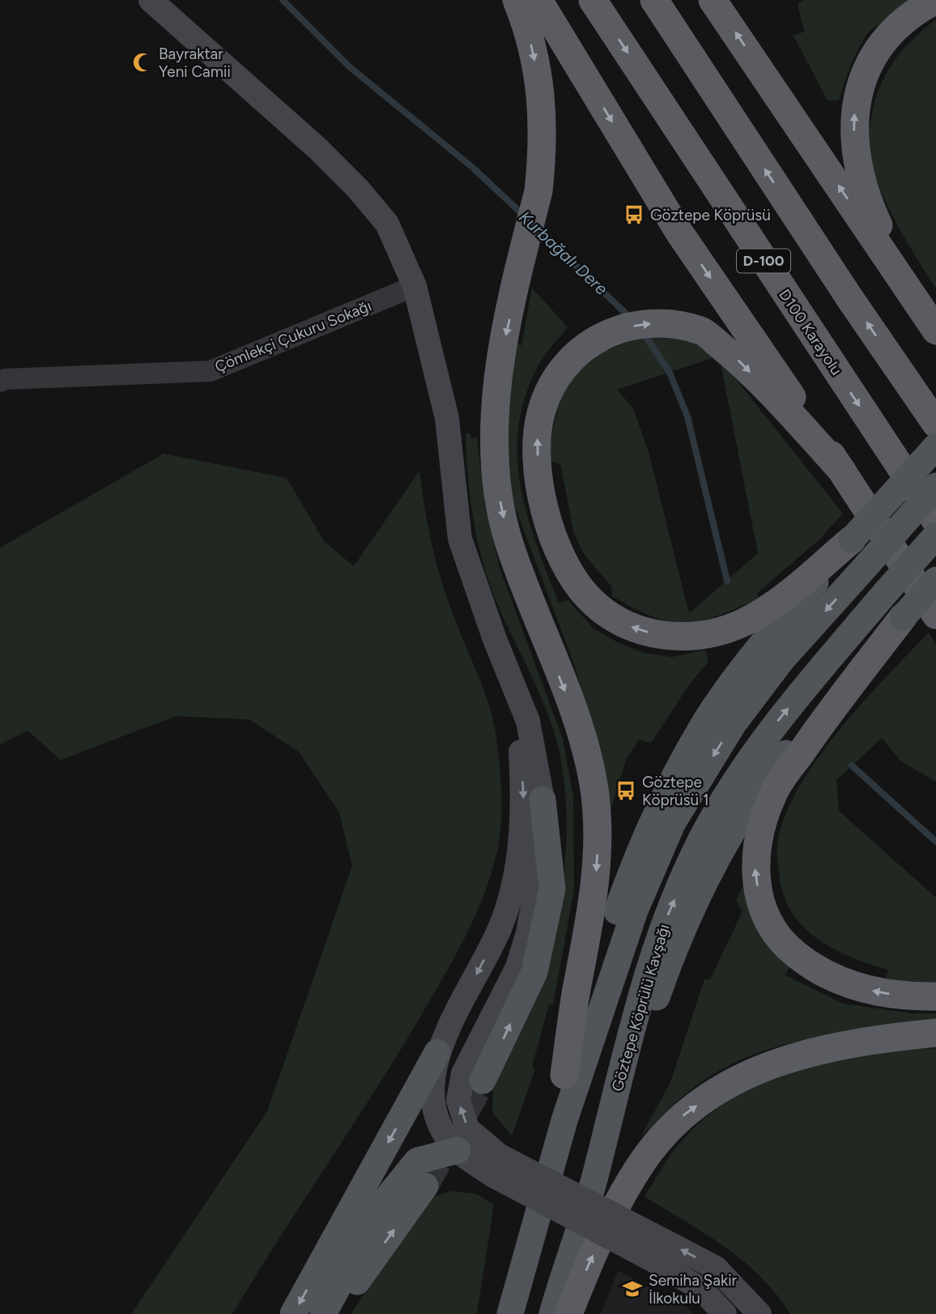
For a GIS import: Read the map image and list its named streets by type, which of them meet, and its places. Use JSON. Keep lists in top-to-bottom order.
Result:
{
  "streets": {
    "highway": ["D-100", "D100 Karayolu"],
    "main road": ["Göztepe Köprülü Kavşağı"],
    "street": ["Çömlekçi Çukuru Sokağı"]
  },
  "water": ["Kurbağalı Dere"],
  "places": {
    "mosque": ["Bayraktar Yeni Camii"],
    "bus stop": ["Göztepe Köprüsü", "Göztepe Köprüsü 1"],
    "school or university": ["Semiha Şakir İlkokulu"]
  }
}
